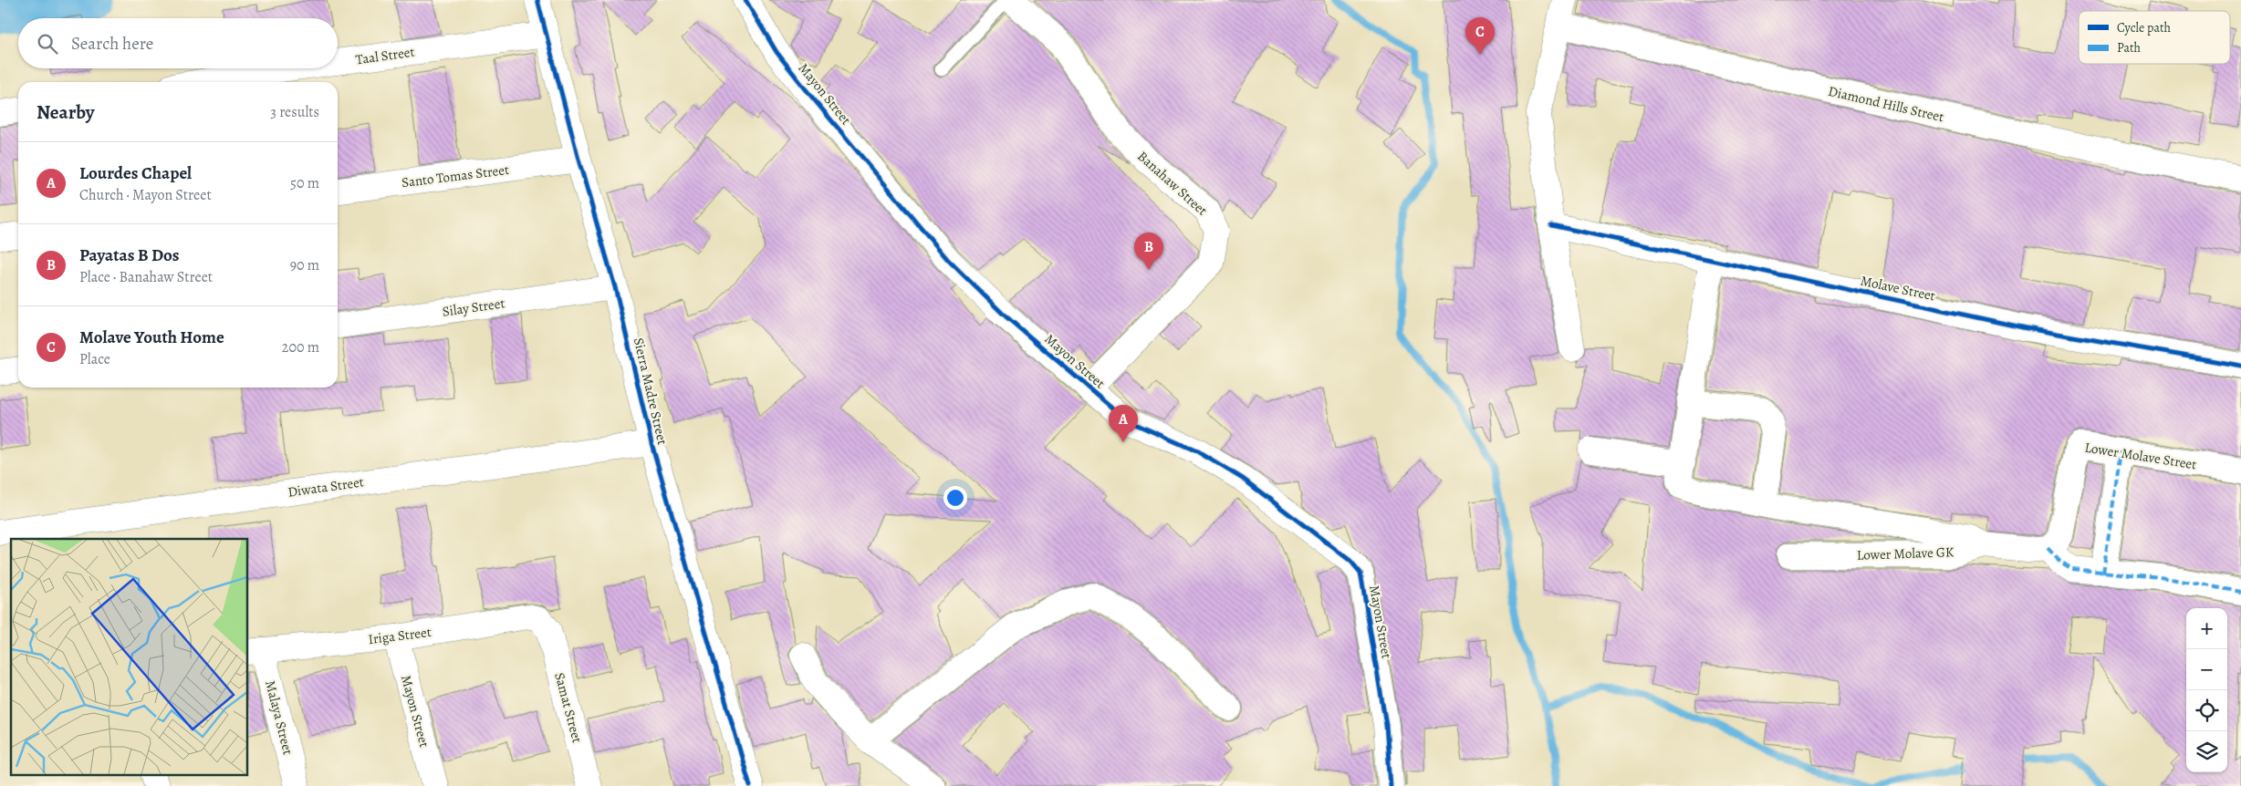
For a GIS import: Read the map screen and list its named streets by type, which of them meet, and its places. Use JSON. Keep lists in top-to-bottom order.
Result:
{
  "streets": {
    "street": [
      "Taal Street",
      "Mayon Street",
      "Diamond Hills Street",
      "Santo Tomas Street",
      "Banahaw Street",
      "Molave Street",
      "Silay Street",
      "Sierra Madre Street",
      "Lower Molave Street",
      "Diwata Street",
      "Lower Molave GK",
      "Iriga Street",
      "Samat Street",
      "Malaya Street"
    ]
  },
  "crossings": [
    ["Taal Street", "Sierra Madre Street"],
    ["Mayon Street", "Banahaw Street"],
    ["Mayon Street", "Iriga Street"],
    ["Santo Tomas Street", "Sierra Madre Street"],
    ["Silay Street", "Sierra Madre Street"],
    ["Sierra Madre Street", "Diwata Street"],
    ["Lower Molave Street", "Lower Molave GK"],
    ["Iriga Street", "Samat Street"],
    ["Iriga Street", "Malaya Street"]
  ],
  "legend": ["Cycle path", "Path"],
  "page": {
    "pins": ["C", "B", "A"],
    "search": "Search here",
    "heading": ["Nearby", "3 results"],
    "list": [
      {
        "mark": "A",
        "name": "Lourdes Chapel",
        "note": "Church · Mayon Street",
        "value": "50 m"
      },
      {
        "mark": "B",
        "name": "Payatas B Dos",
        "note": "Place · Banahaw Street",
        "value": "90 m"
      },
      {
        "mark": "C",
        "name": "Molave Youth Home",
        "note": "Place",
        "value": "200 m"
      }
    ],
    "map_buttons": ["+", "−"]
  }
}
